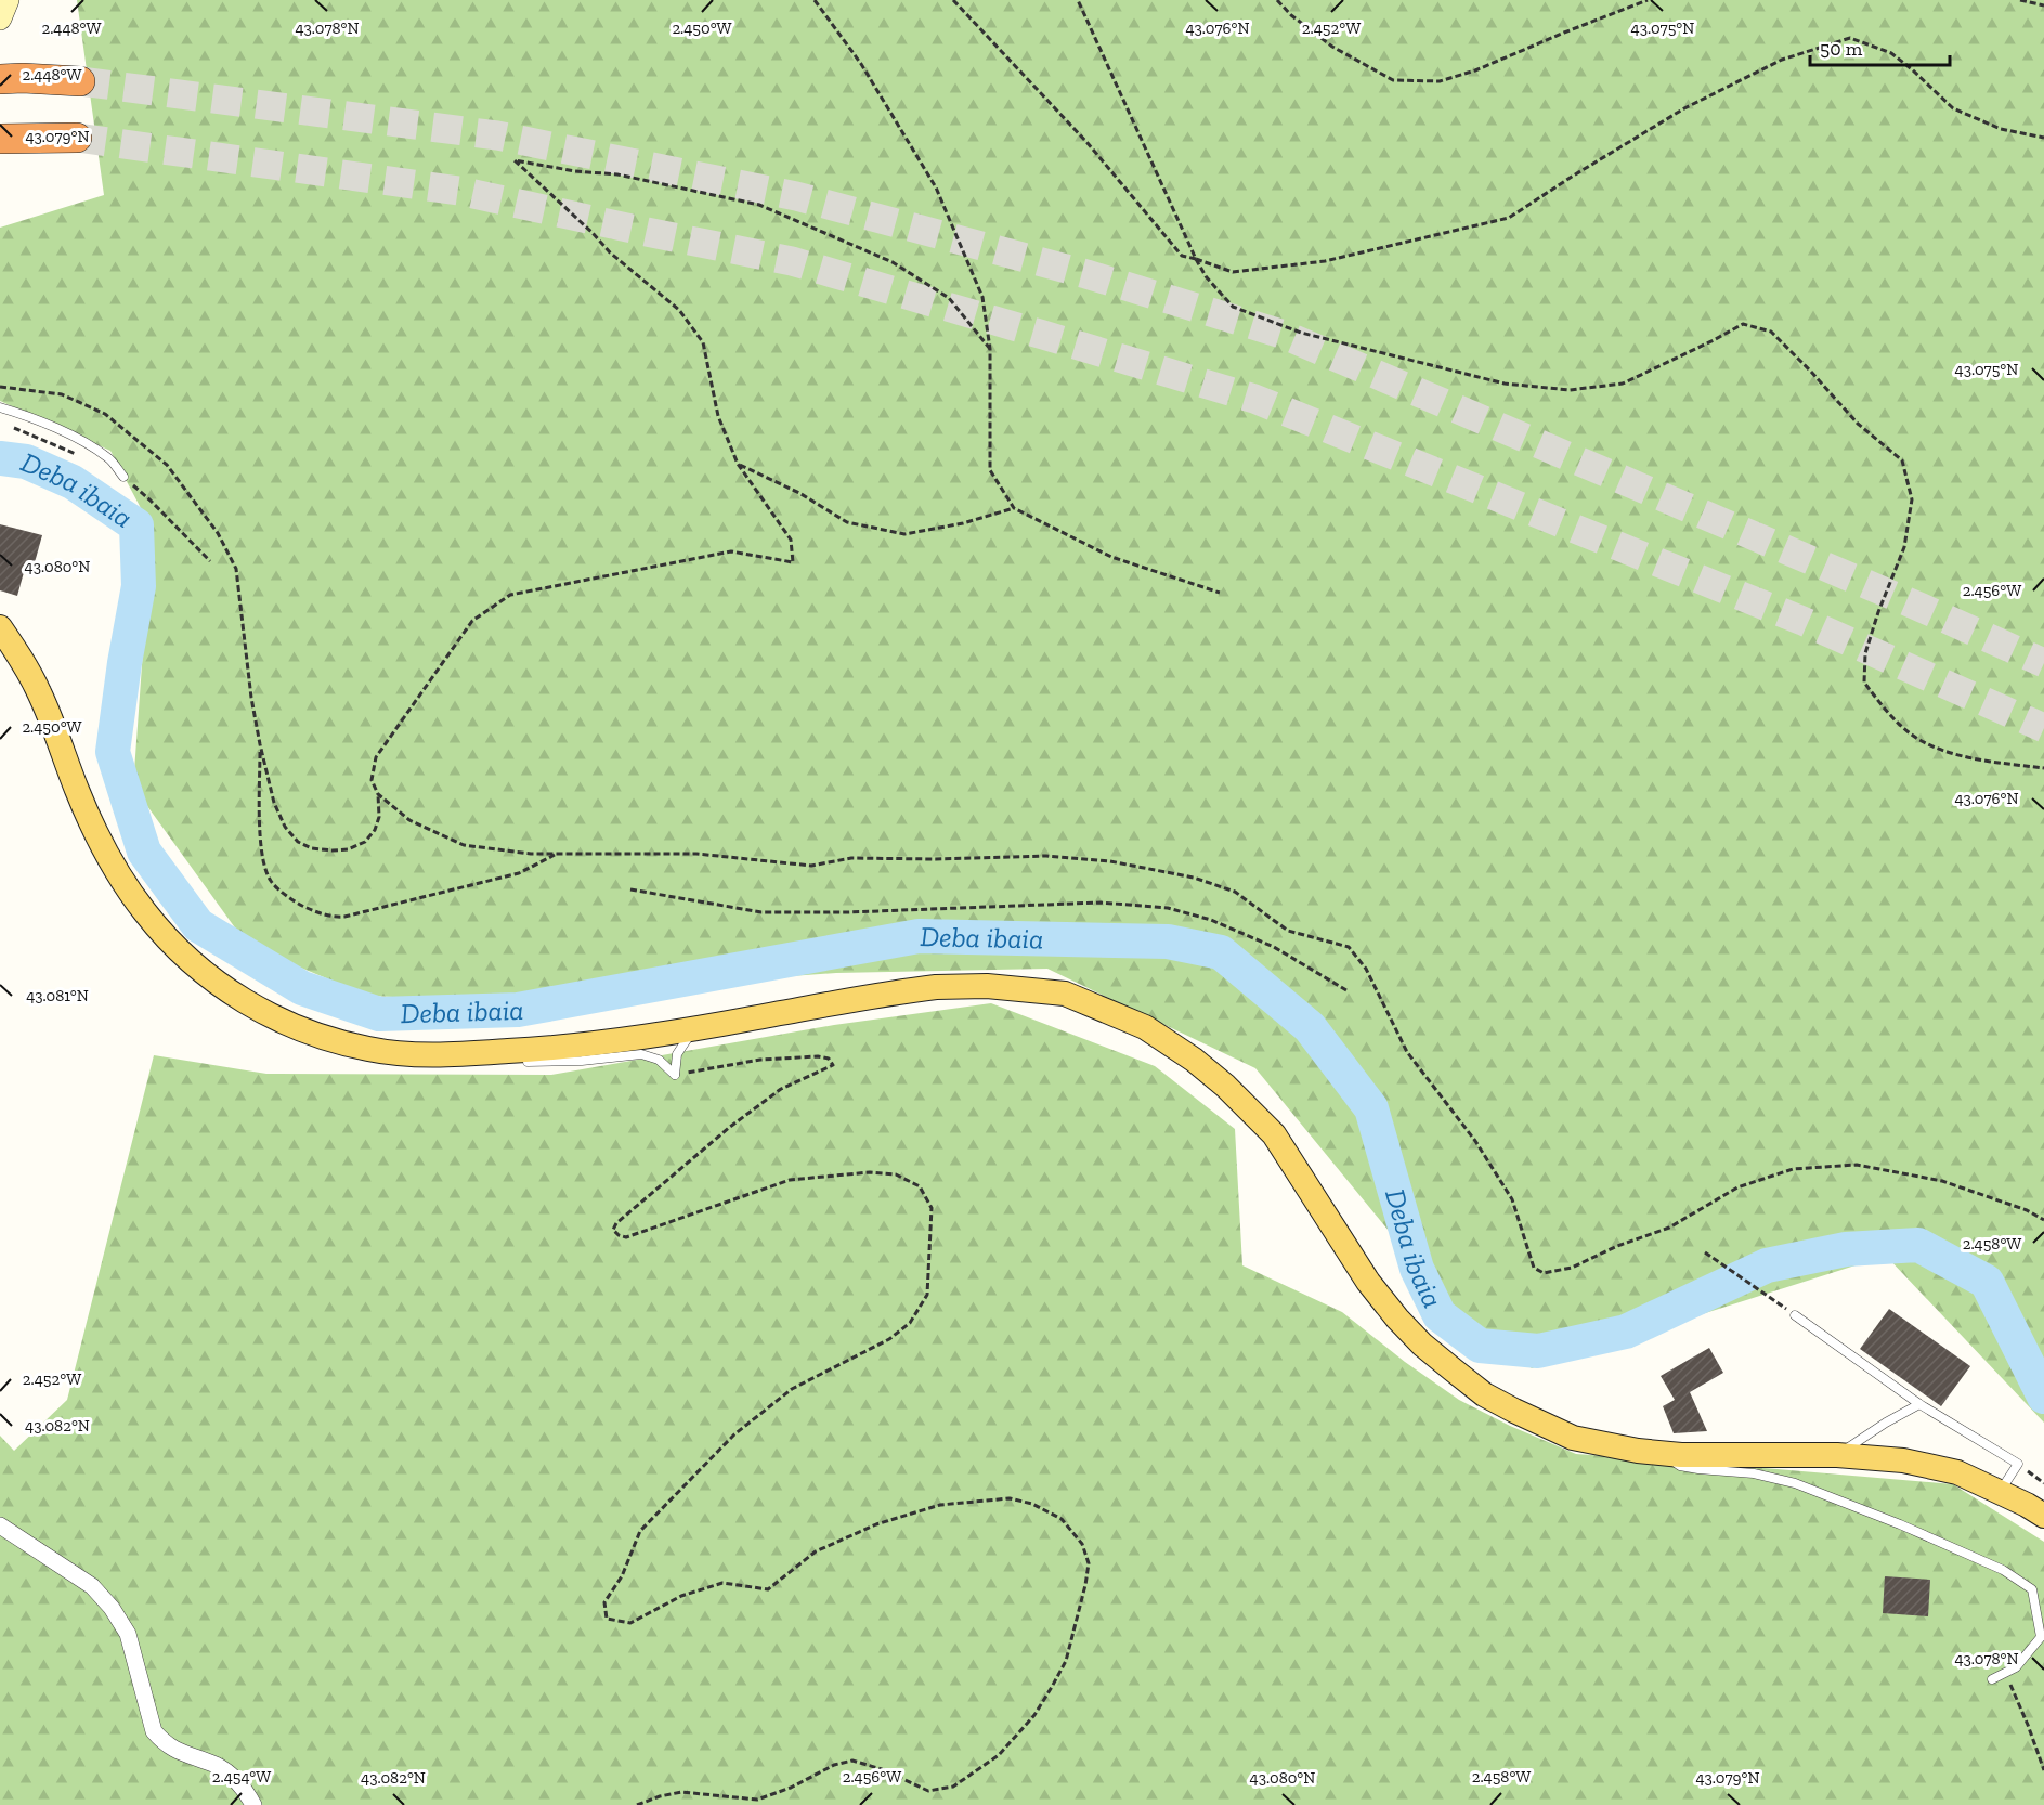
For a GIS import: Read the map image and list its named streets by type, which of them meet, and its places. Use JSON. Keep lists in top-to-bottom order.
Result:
{
  "water": ["Deba ibaia"],
  "scale_bar": "50 m",
  "coordinates": [
    "43.078°N",
    "43.076°N",
    "43.075°N",
    "2.448°W",
    "2.450°W",
    "2.452°W",
    "43.079°N",
    "43.080°N",
    "2.456°W",
    "43.081°N",
    "2.458°W",
    "43.082°N",
    "2.454°W"
  ]
}
